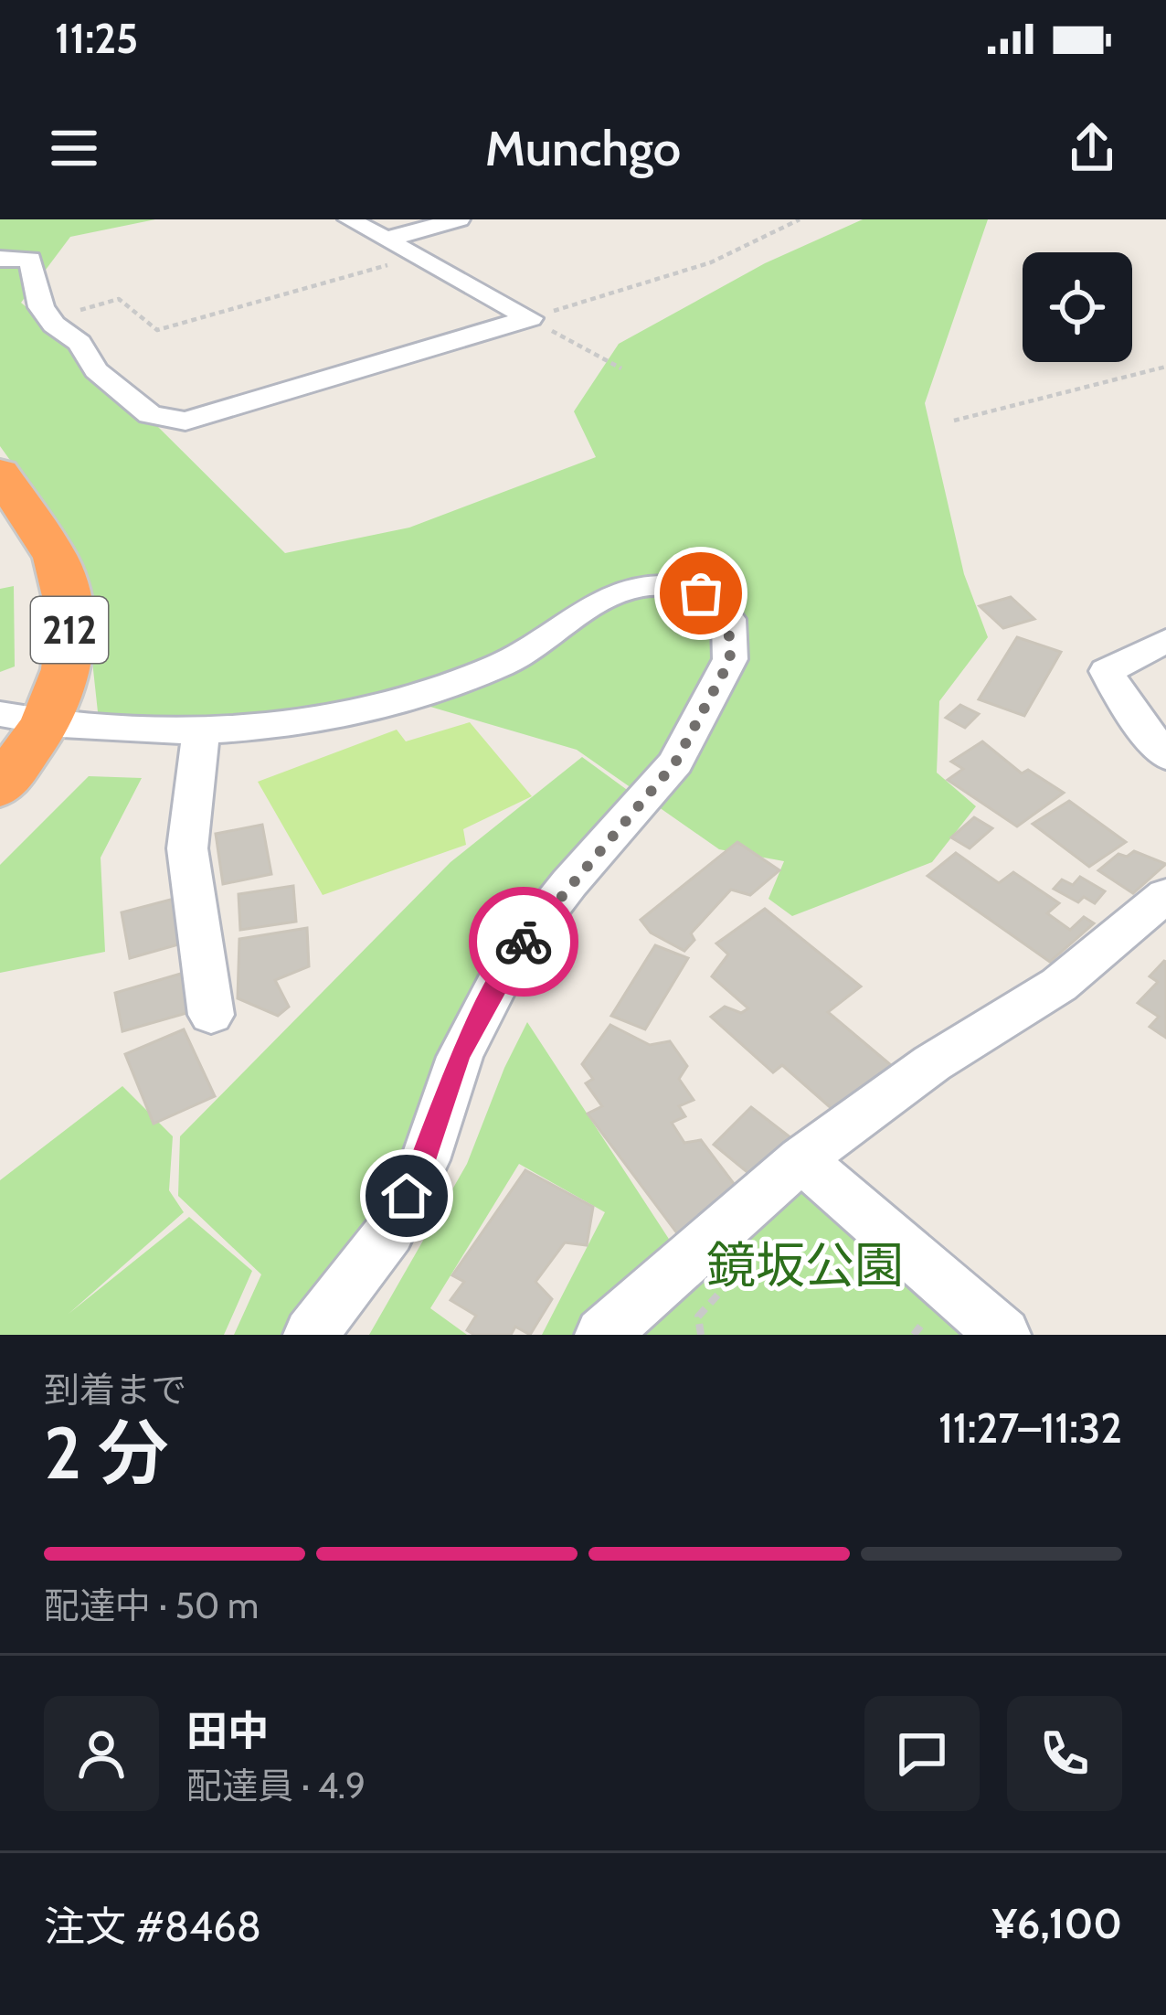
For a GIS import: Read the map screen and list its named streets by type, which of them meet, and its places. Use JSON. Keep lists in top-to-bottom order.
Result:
{
  "streets": {
    "highway": ["212"]
  },
  "parks": ["鏡坂公園"],
  "page": {
    "status": "11:25",
    "header": "Munchgo",
    "heading": ["2 分", "到着まで", "11:27–11:32"],
    "panel": [
      "田中",
      "配達員 · 4.9",
      "注文 #8468",
      "¥6,100"
    ],
    "bar": "配達中 · 50 m"
  }
}
